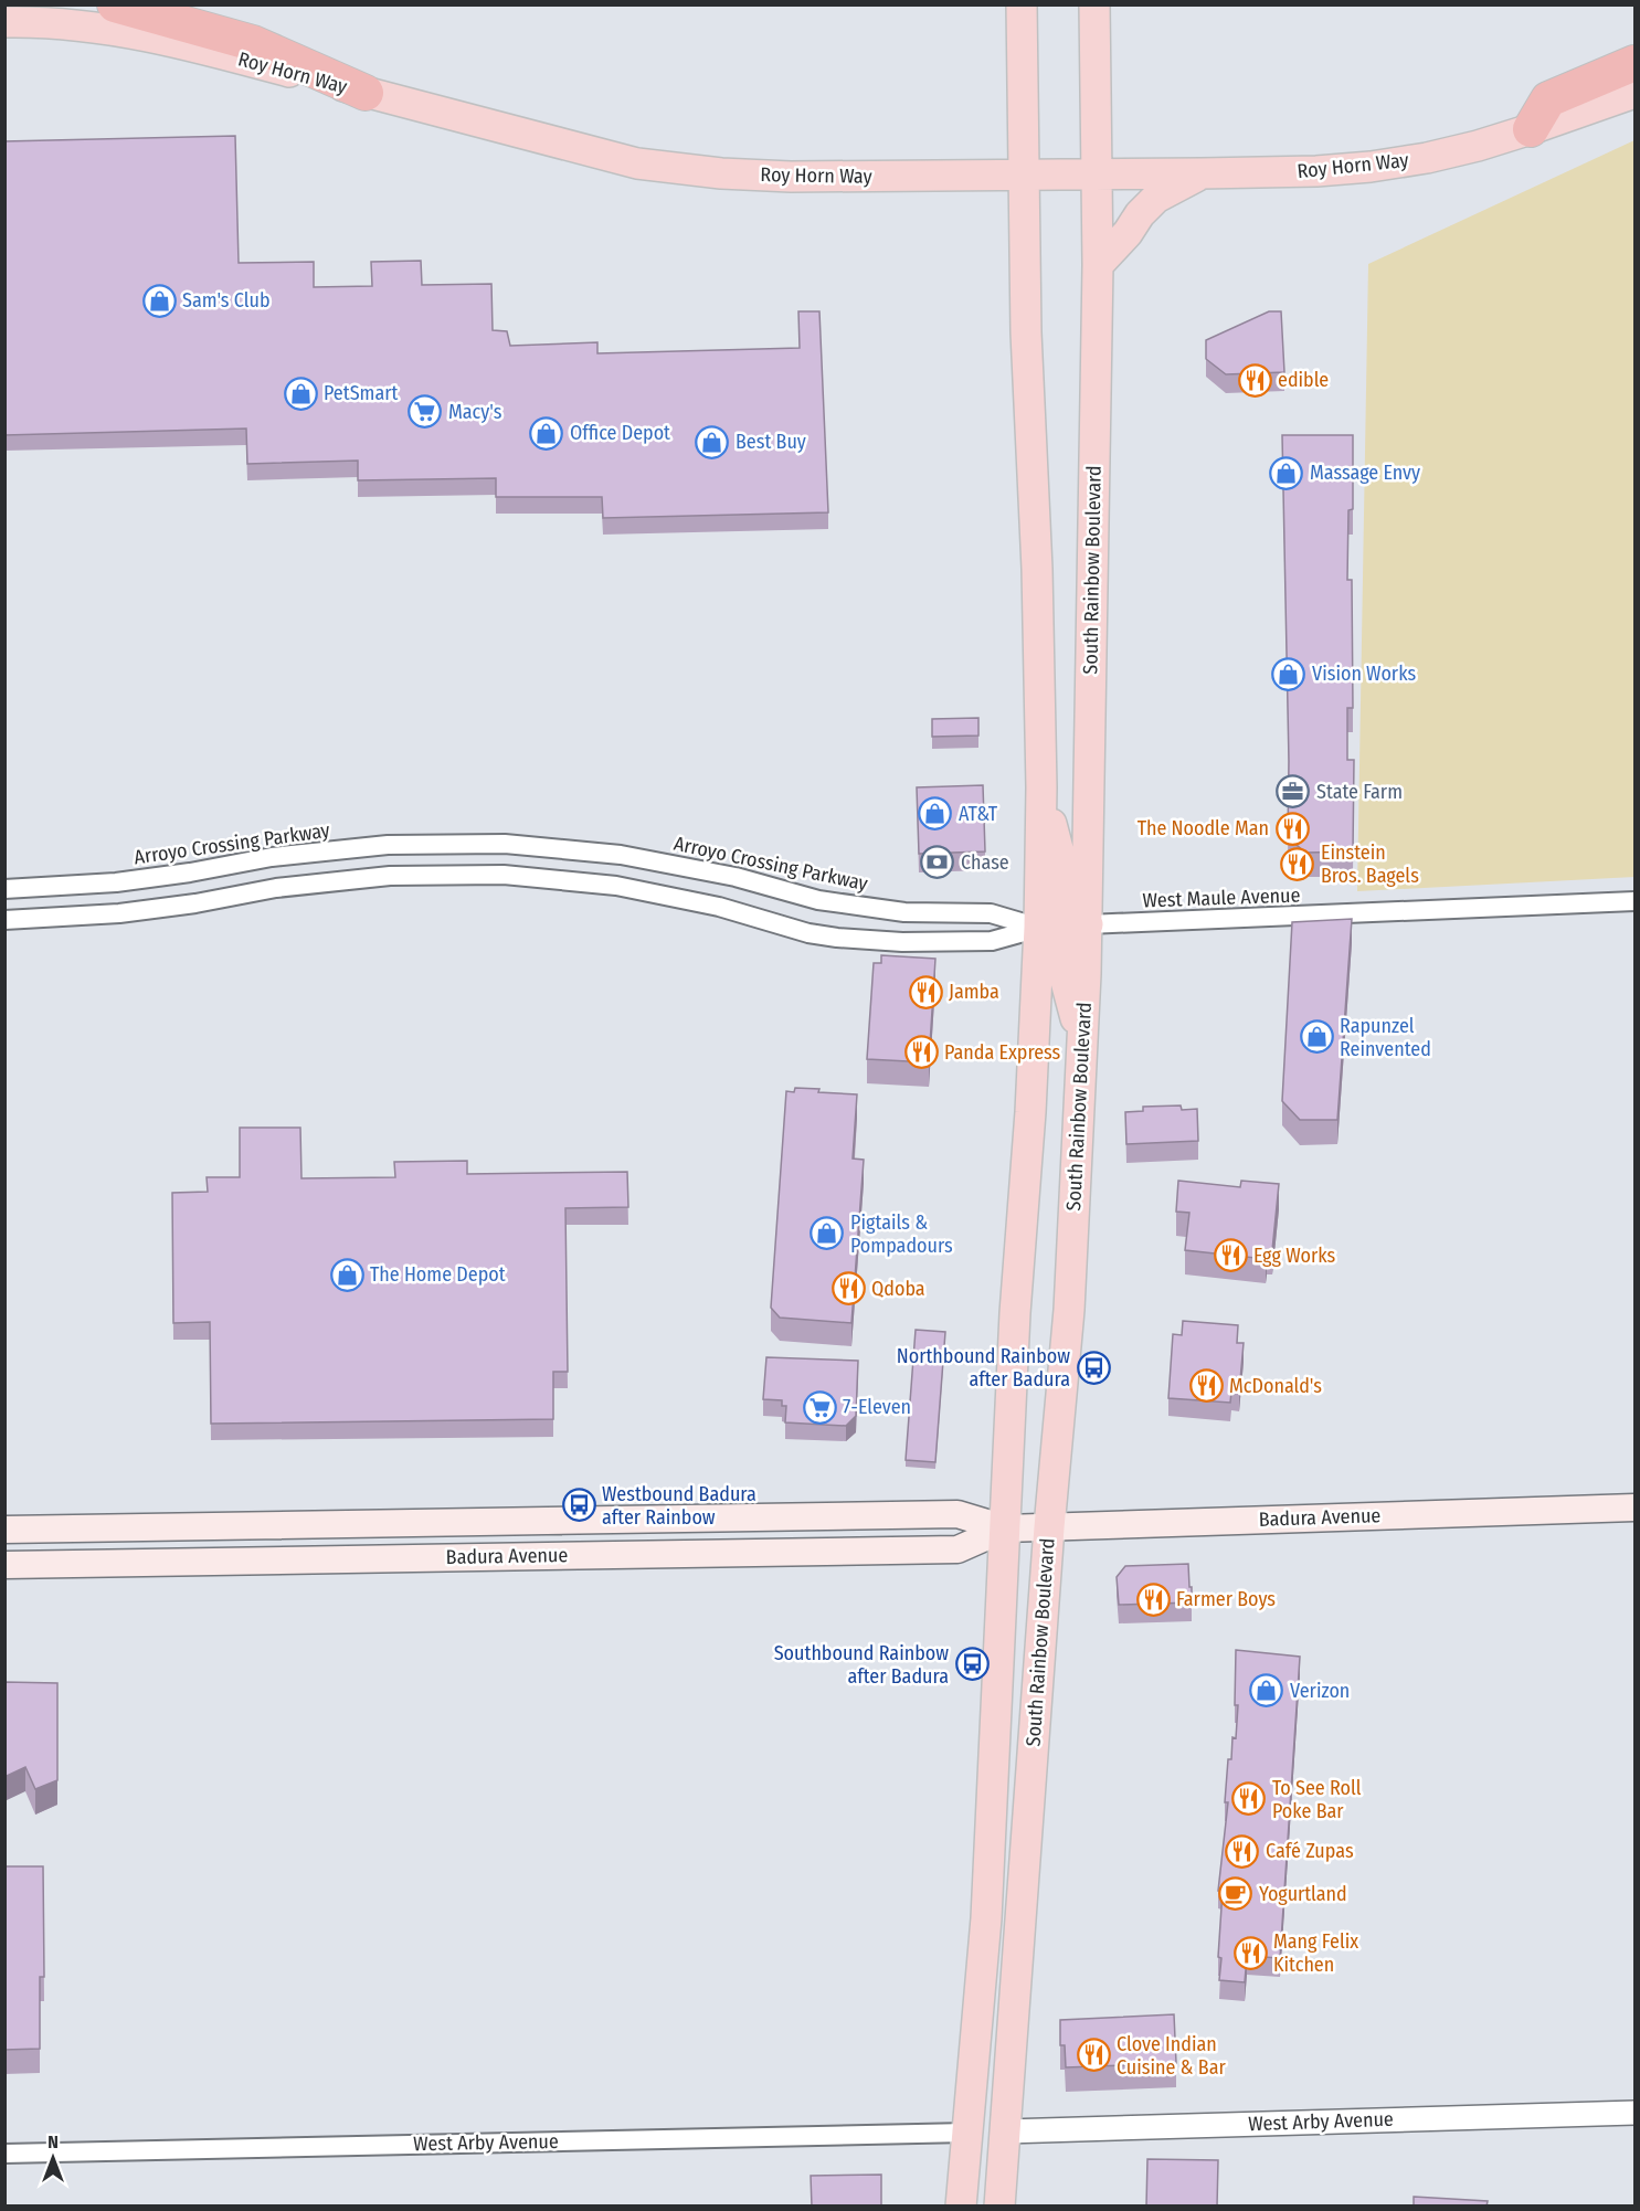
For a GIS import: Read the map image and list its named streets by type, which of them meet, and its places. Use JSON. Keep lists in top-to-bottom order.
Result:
{
  "streets": {
    "main road": ["Roy Horn Way", "South Rainbow Boulevard", "Badura Avenue"],
    "street": ["Arroyo Crossing Parkway", "West Maule Avenue", "West Arby Avenue"]
  },
  "crossings": [
    ["Roy Horn Way", "South Rainbow Boulevard"],
    ["South Rainbow Boulevard", "Arroyo Crossing Parkway"],
    ["South Rainbow Boulevard", "West Maule Avenue"],
    ["South Rainbow Boulevard", "Badura Avenue"],
    ["South Rainbow Boulevard", "West Arby Avenue"]
  ],
  "places": {
    "shop": [
      "Sam's Club",
      "PetSmart",
      "Office Depot",
      "Best Buy",
      "Massage Envy",
      "Vision Works",
      "AT&T",
      "Rapunzel Reinvented",
      "Pigtails & Pompadours",
      "The Home Depot",
      "Verizon"
    ],
    "restaurant": [
      "edible",
      "The Noodle Man",
      "Einstein Bros. Bagels",
      "Jamba",
      "Panda Express",
      "Egg Works",
      "Qdoba",
      "McDonald's",
      "Farmer Boys",
      "To See Roll Poke Bar",
      "Café Zupas",
      "Mang Felix Kitchen",
      "Clove Indian Cuisine & Bar"
    ],
    "supermarket": ["Macy's", "7-Eleven"],
    "office": ["State Farm"],
    "bank": ["Chase"],
    "bus stop": ["Northbound Rainbow after Badura", "Westbound Badura after Rainbow", "Southbound Rainbow after Badura"],
    "cafe": ["Yogurtland"]
  },
  "north": "top"
}
